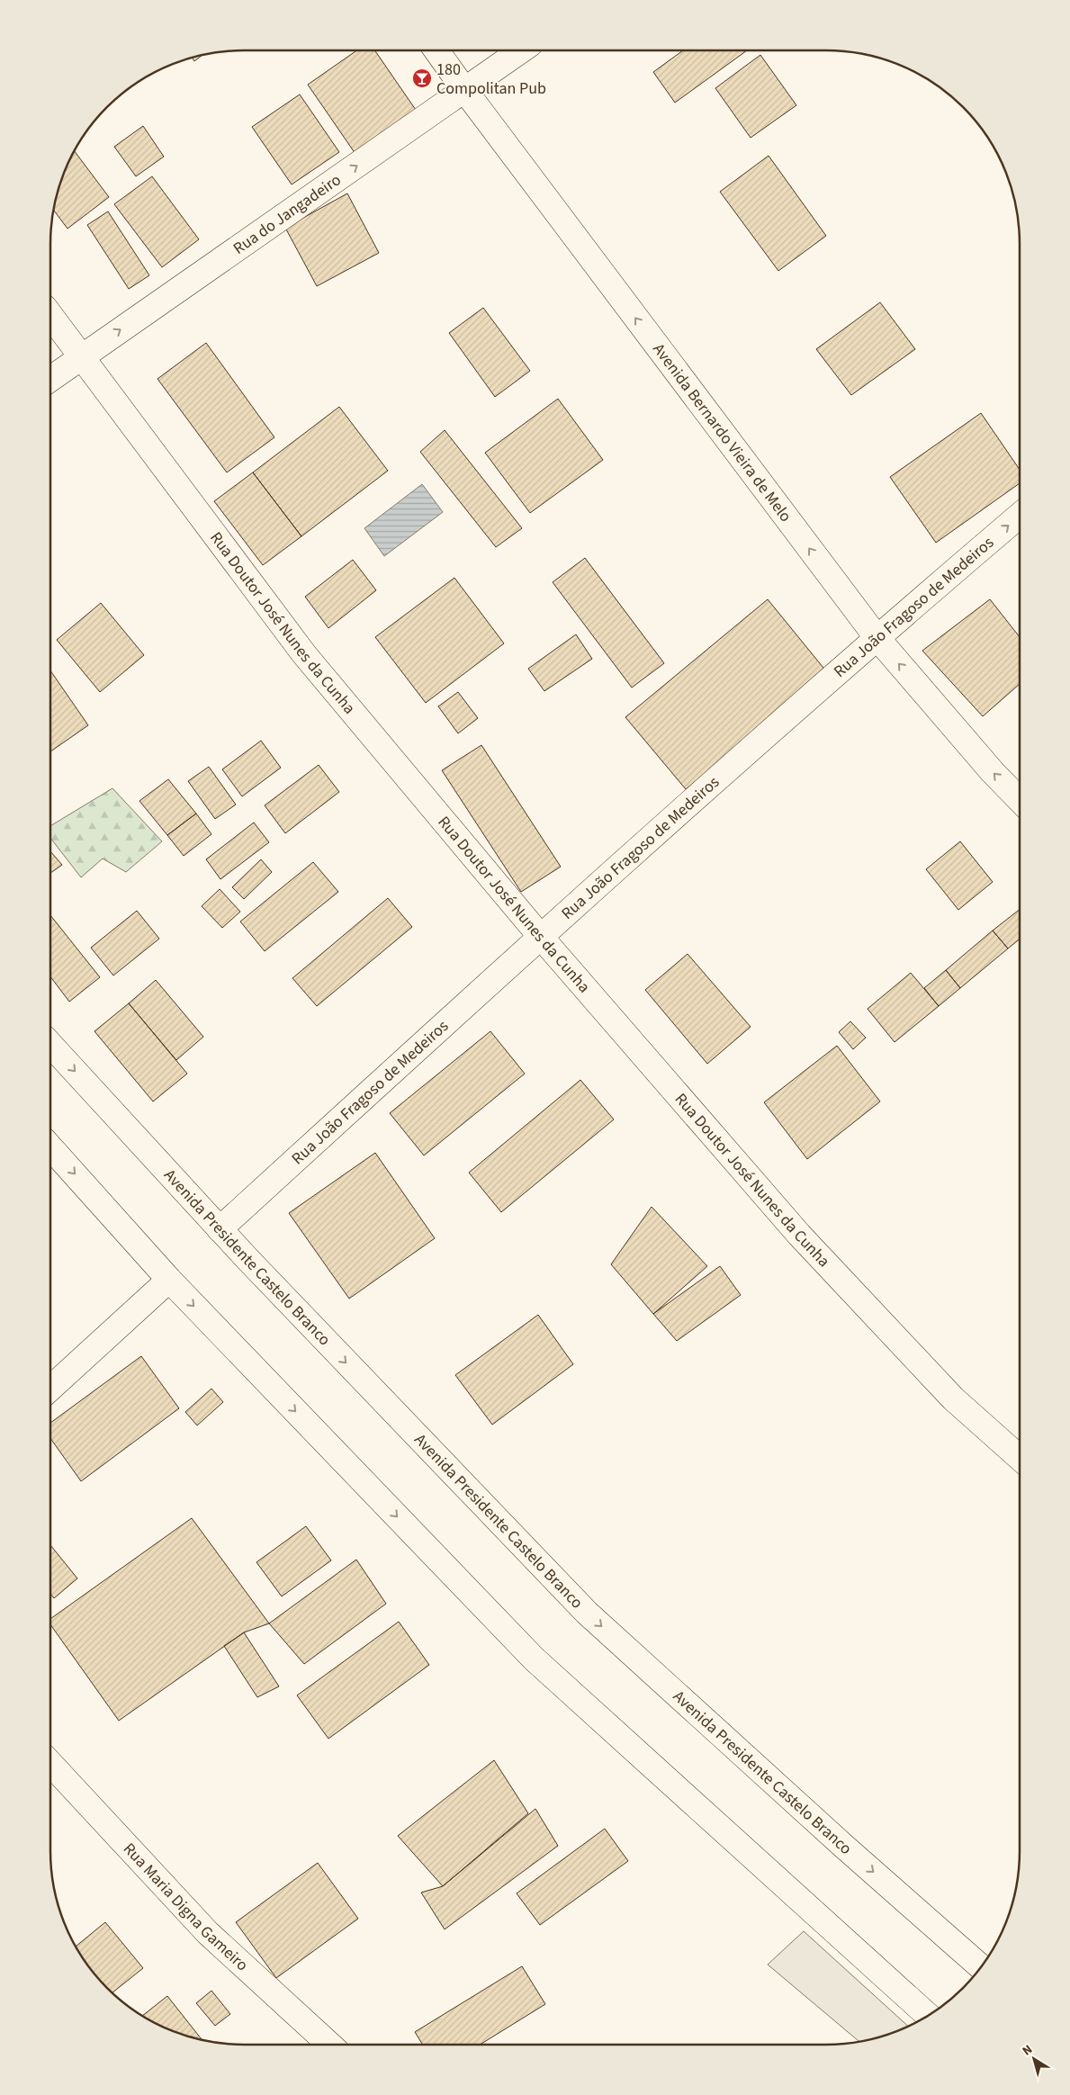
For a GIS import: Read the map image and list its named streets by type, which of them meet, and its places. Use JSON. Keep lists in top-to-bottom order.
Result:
{
  "streets": {
    "street": [
      "Rua do Jangadeiro",
      "Avenida Bernardo Vieira de Melo",
      "Rua João Fragoso de Medeiros",
      "Rua Doutor José Nunes da Cunha",
      "Avenida Presidente Castelo Branco",
      "Rua Maria Digna Gameiro"
    ]
  },
  "crossings": [
    ["Rua do Jangadeiro", "Avenida Bernardo Vieira de Melo"],
    ["Rua do Jangadeiro", "Rua Doutor José Nunes da Cunha"],
    ["Avenida Bernardo Vieira de Melo", "Rua João Fragoso de Medeiros"],
    ["Rua João Fragoso de Medeiros", "Rua Doutor José Nunes da Cunha"],
    ["Rua João Fragoso de Medeiros", "Avenida Presidente Castelo Branco"]
  ],
  "one_way": ["Rua do Jangadeiro", "Avenida Bernardo Vieira de Melo"],
  "places": {
    "bar": ["180 Compolitan Pub"]
  },
  "north": "top left"
}
